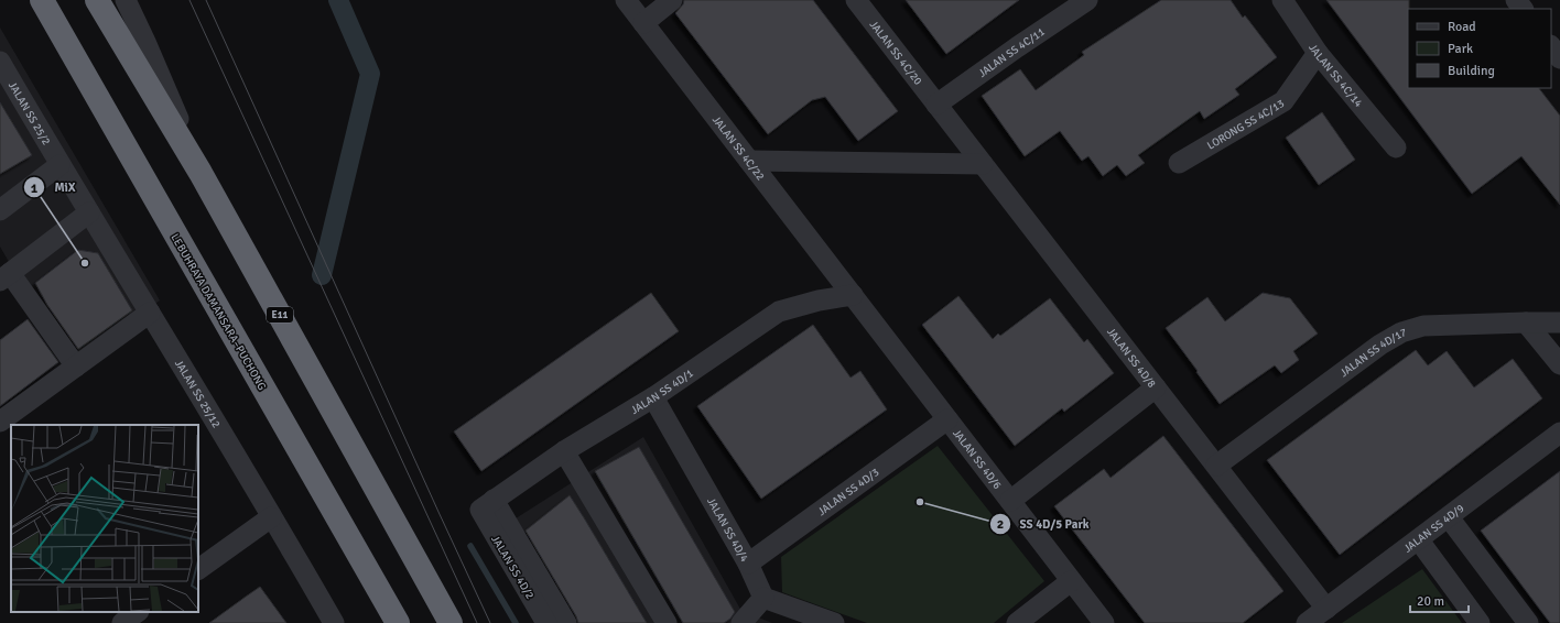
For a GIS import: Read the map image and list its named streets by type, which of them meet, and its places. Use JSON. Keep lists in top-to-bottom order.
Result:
{
  "streets": {
    "highway": ["LEBUHRAYA DAMANSARA–PUCHONG", "E11"],
    "street": [
      "JALAN SS 4C/11",
      "JALAN SS 4C/20",
      "JALAN SS 4C/14",
      "JALAN SS 25/2",
      "LORONG SS 4C/13",
      "JALAN SS 4C/22",
      "JALAN SS 4D/17",
      "JALAN SS 4D/8",
      "JALAN SS 4D/1",
      "JALAN SS 25/12",
      "JALAN SS 4D/6",
      "JALAN SS 4D/3",
      "JALAN SS 4D/4",
      "JALAN SS 4D/9",
      "JALAN SS 4D/2"
    ]
  },
  "crossings": [
    ["JALAN SS 4C/11", "JALAN SS 4C/20"],
    ["JALAN SS 4C/11", "JALAN SS 4D/8"],
    ["JALAN SS 4C/20", "JALAN SS 4D/8"],
    ["JALAN SS 4C/14", "LORONG SS 4C/13"],
    ["JALAN SS 25/2", "JALAN SS 25/12"],
    ["JALAN SS 4C/22", "JALAN SS 4D/1"],
    ["JALAN SS 4C/22", "JALAN SS 4D/6"],
    ["JALAN SS 4D/17", "JALAN SS 4D/8"],
    ["JALAN SS 4D/8", "JALAN SS 4D/9"],
    ["JALAN SS 4D/1", "JALAN SS 4D/6"],
    ["JALAN SS 4D/1", "JALAN SS 4D/4"],
    ["JALAN SS 4D/1", "JALAN SS 4D/2"],
    ["JALAN SS 4D/6", "JALAN SS 4D/3"],
    ["JALAN SS 4D/3", "JALAN SS 4D/4"]
  ],
  "places": ["MiX", "SS 4D/5 Park"],
  "legend": ["Road", "Park", "Building"],
  "scale_bar": "20 m"
}
